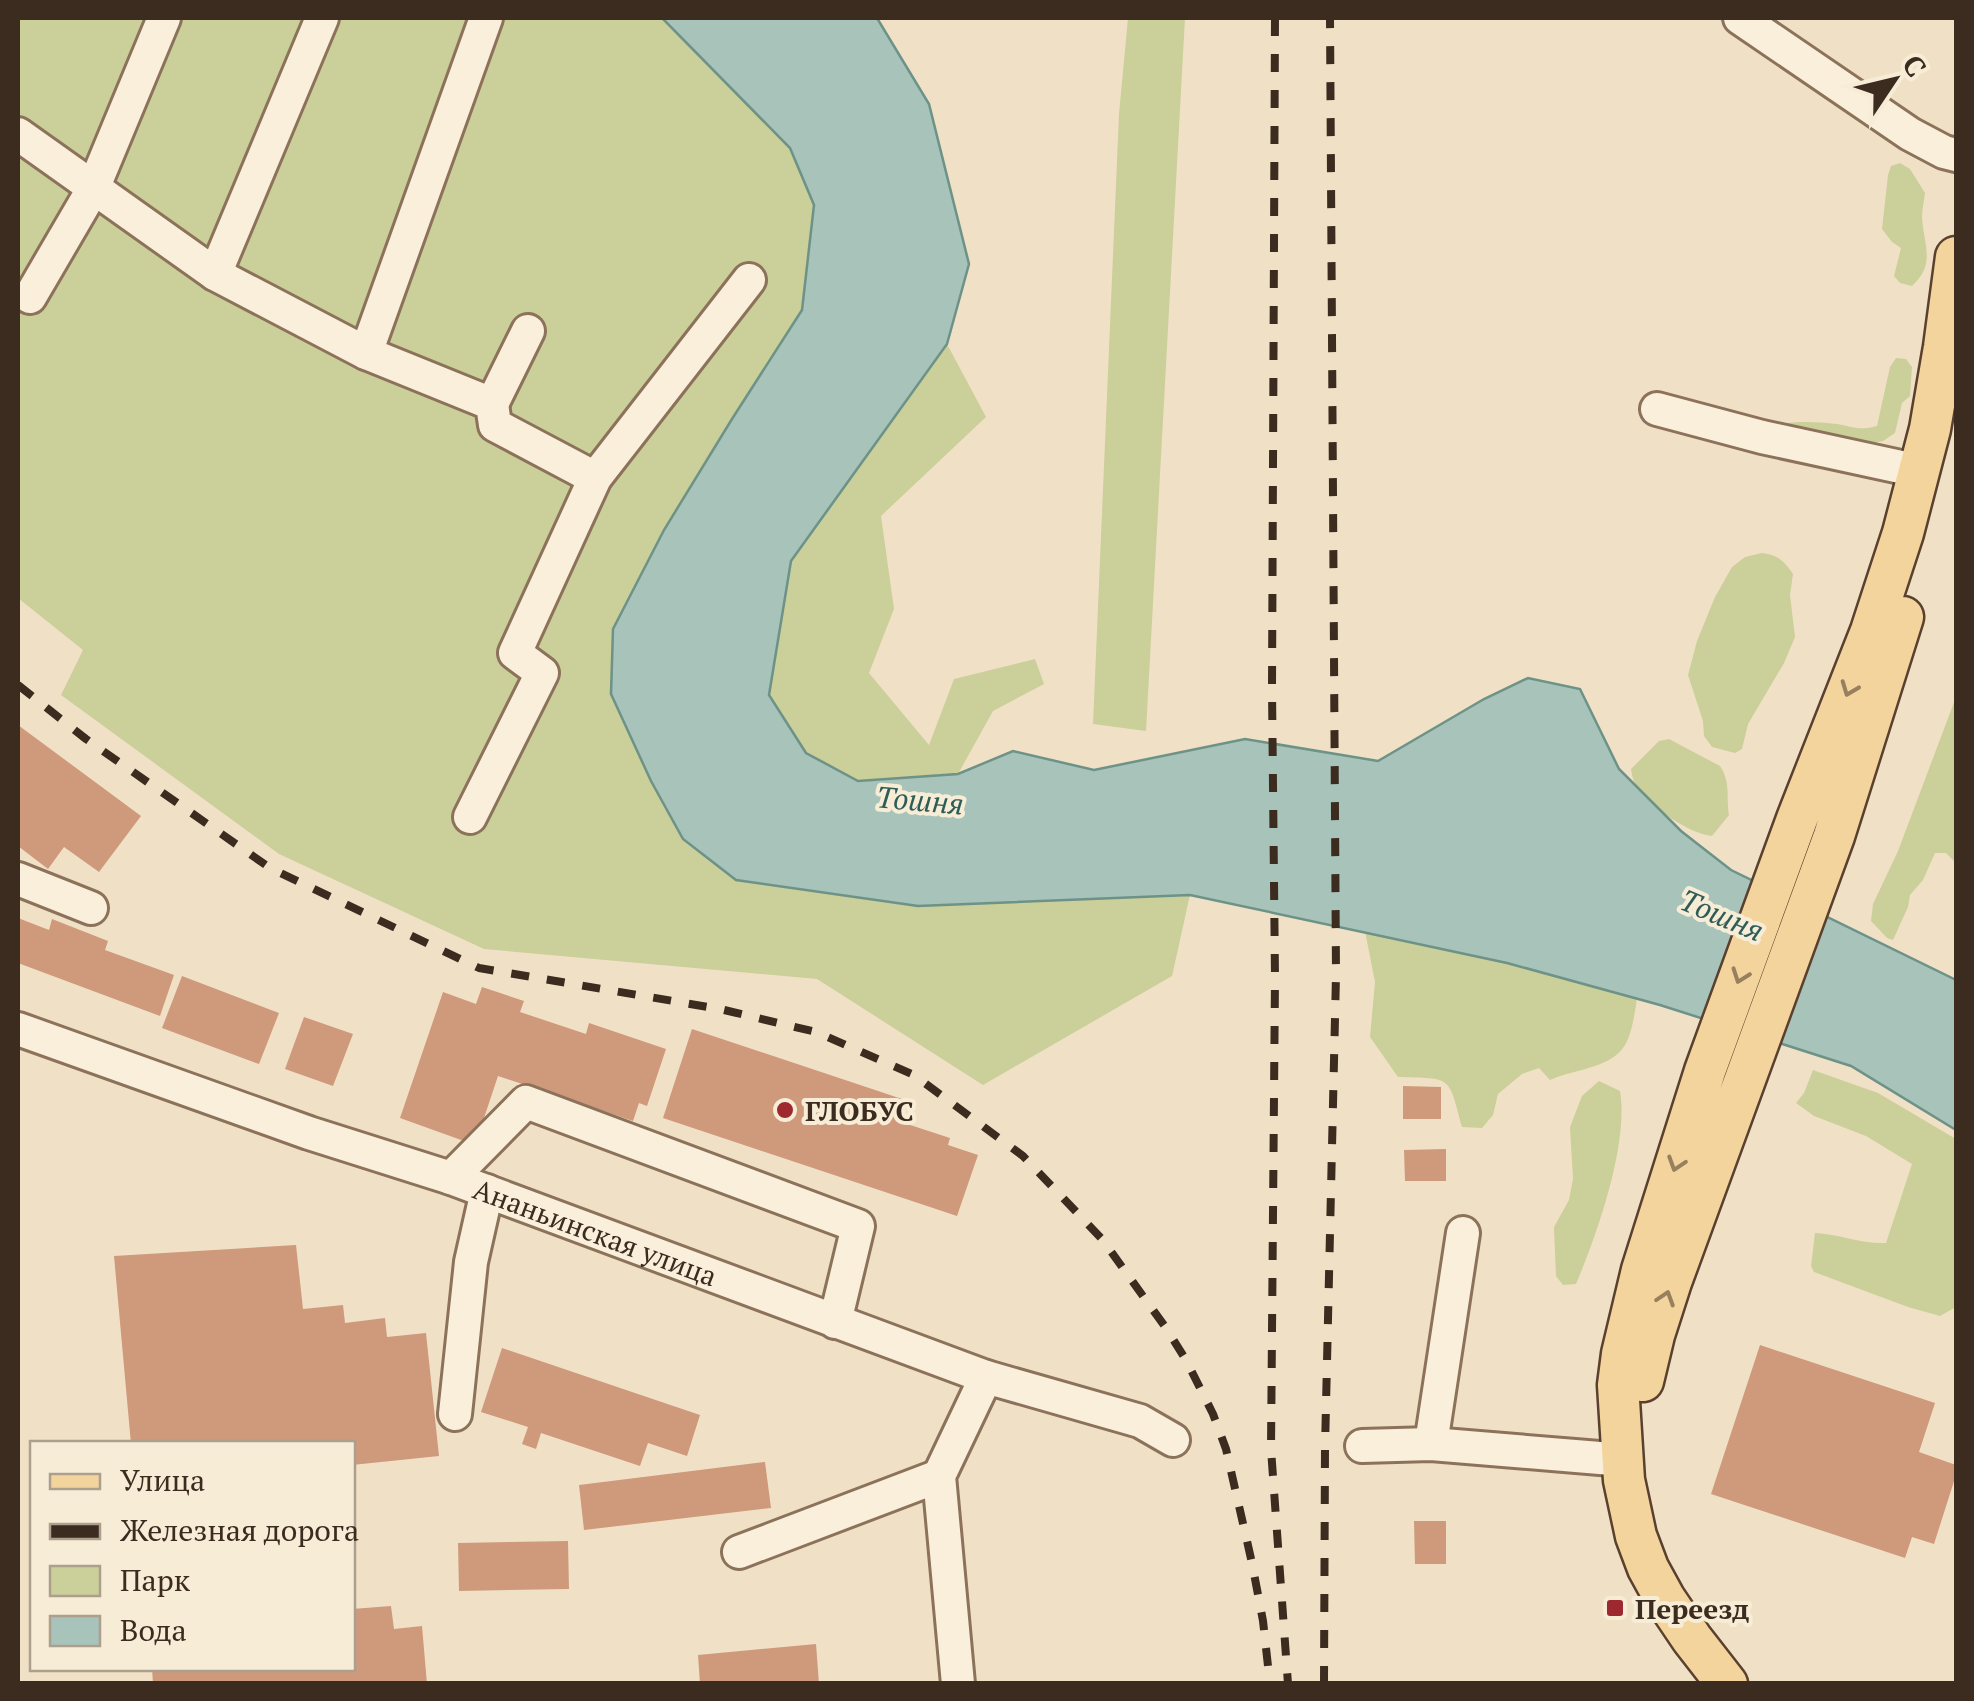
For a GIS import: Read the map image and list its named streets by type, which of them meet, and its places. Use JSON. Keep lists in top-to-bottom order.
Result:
{
  "streets": {
    "street": ["Ананьинская улица"]
  },
  "water": ["Тошня"],
  "places": {
    "other": ["ГЛОБУС"],
    "transit": ["Переезд"]
  },
  "legend": [
    "Улица",
    "Железная дорога",
    "Парк",
    "Вода"
  ],
  "north": "top right"
}
